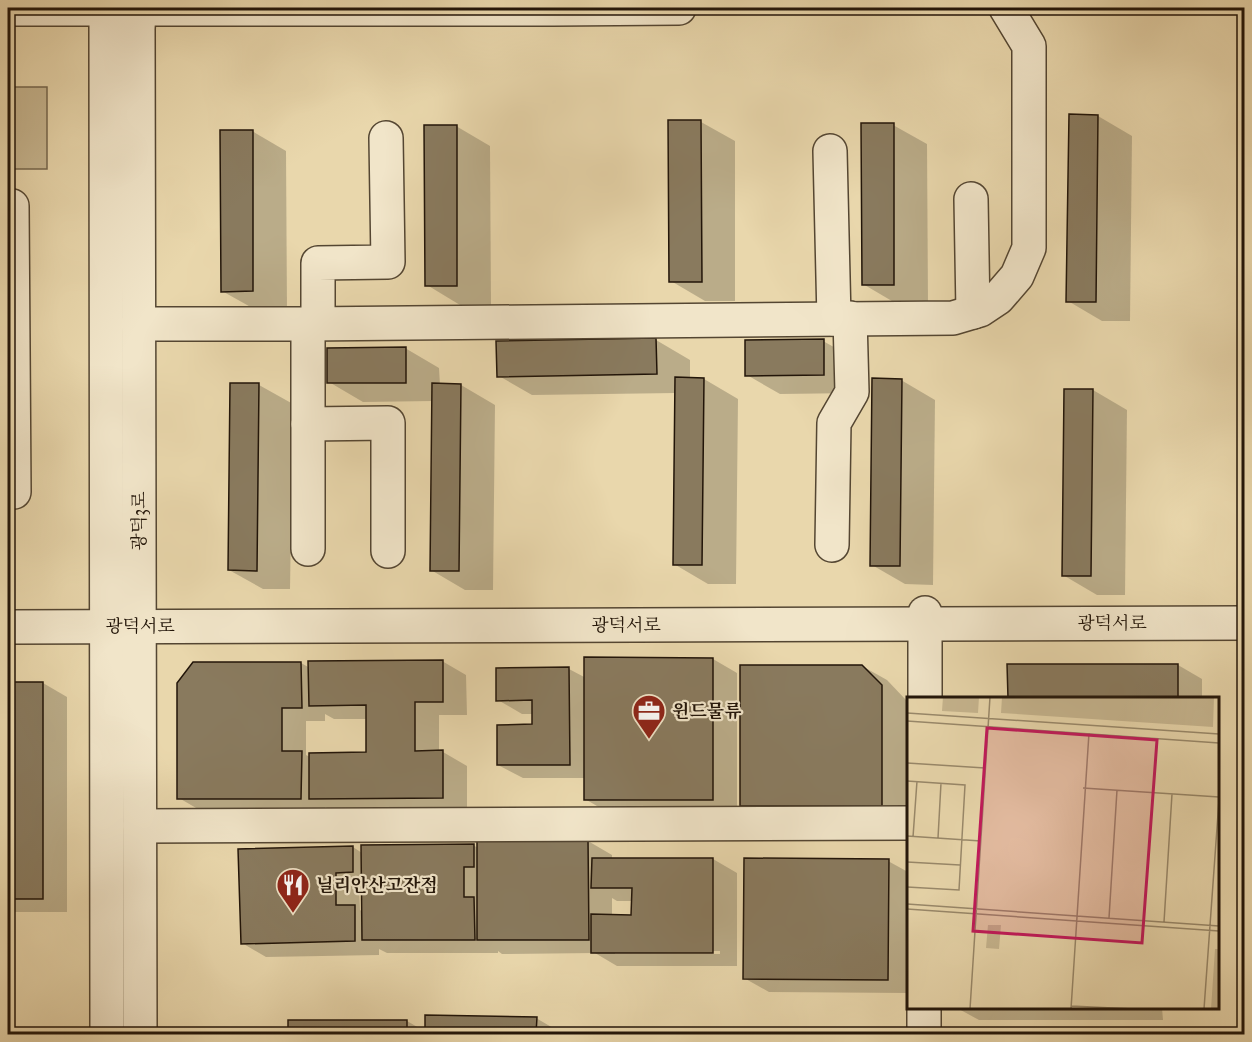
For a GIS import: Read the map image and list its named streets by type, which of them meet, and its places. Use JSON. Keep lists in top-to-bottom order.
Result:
{
  "streets": {
    "street": ["광덕3로", "광덕서로"]
  },
  "crossings": [
    ["광덕3로", "광덕서로"]
  ],
  "places": {
    "office": ["윈드물류"],
    "restaurant": ["닐리안산고잔점"]
  }
}
